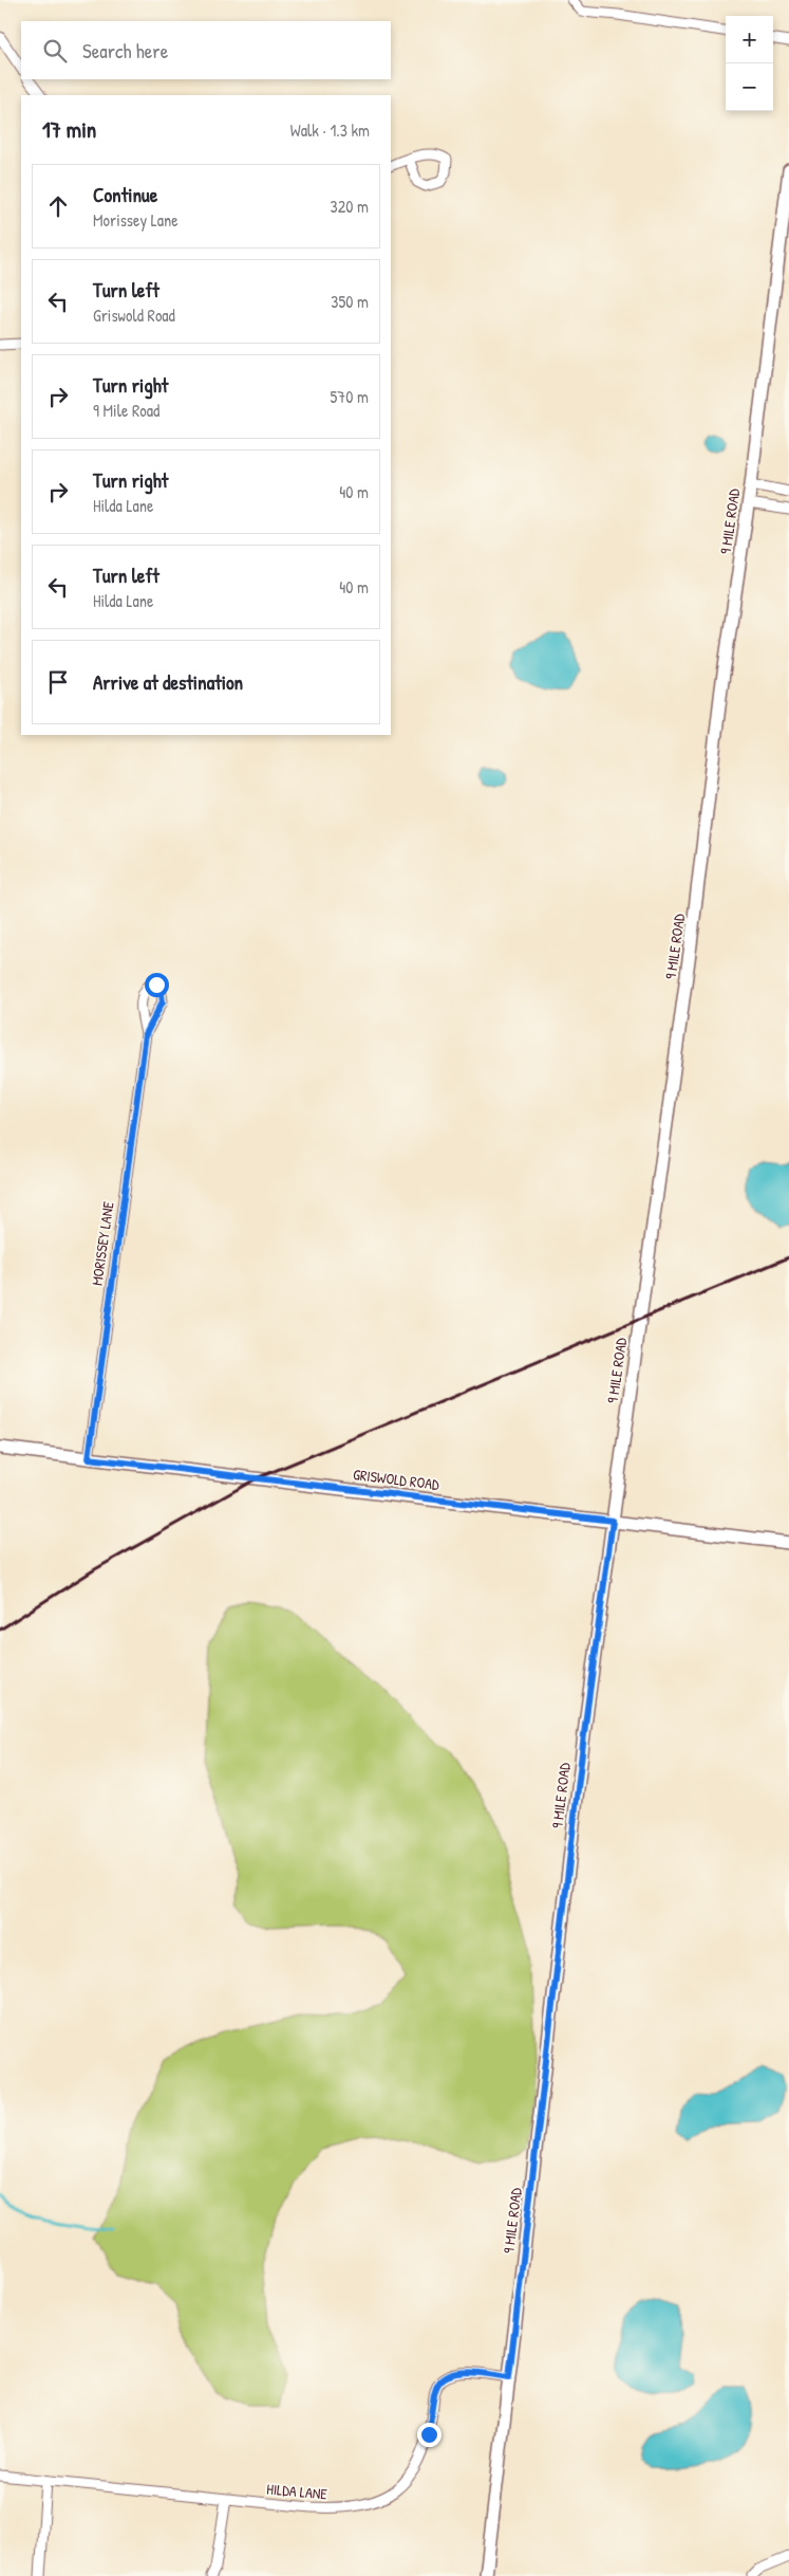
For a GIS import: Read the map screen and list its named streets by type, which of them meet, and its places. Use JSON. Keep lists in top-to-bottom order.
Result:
{
  "streets": {
    "street": [
      "9 MILE ROAD",
      "MORISSEY LANE",
      "GRISWOLD ROAD",
      "HILDA LANE"
    ]
  },
  "crossings": [
    ["9 MILE ROAD", "GRISWOLD ROAD"],
    ["9 MILE ROAD", "HILDA LANE"],
    ["MORISSEY LANE", "GRISWOLD ROAD"]
  ],
  "page": {
    "map_buttons": ["+", "−"],
    "search": "Search here",
    "heading": ["17 min", "Walk · 1.3 km"],
    "list": [
      ["Continue", "Morissey Lane", "320 m"],
      ["Turn left", "Griswold Road", "350 m"],
      ["Turn right", "9 Mile Road", "570 m"],
      ["Turn right", "Hilda Lane", "40 m"],
      ["Turn left", "Hilda Lane", "40 m"],
      "Arrive at destination"
    ]
  }
}
